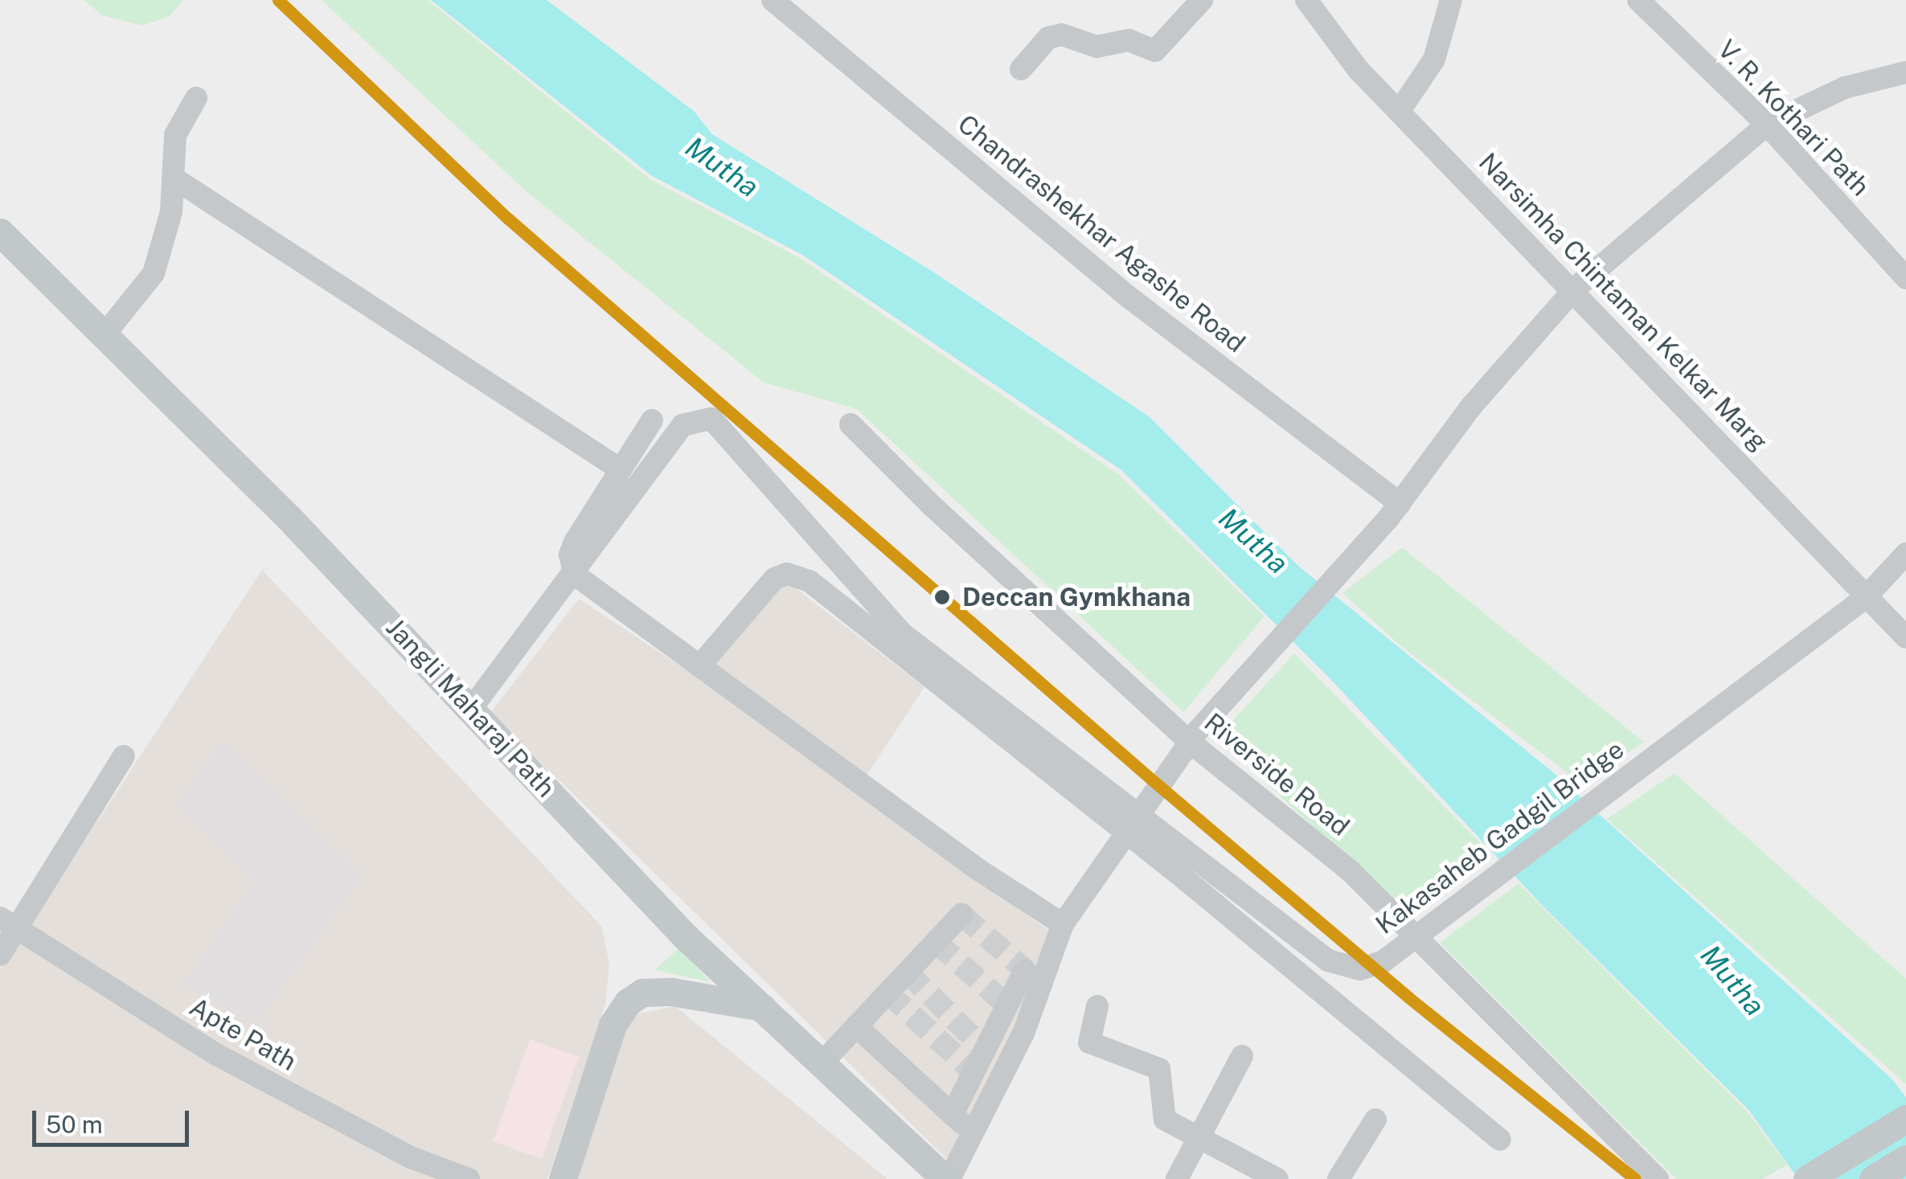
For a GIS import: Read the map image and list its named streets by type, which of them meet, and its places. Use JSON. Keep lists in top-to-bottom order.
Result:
{
  "streets": {
    "main road": ["Jangli Maharaj Path"],
    "street": [
      "V. R. Kothari Path",
      "Chandrashekhar Agashe Road",
      "Narsimha Chintaman Kelkar Marg",
      "Riverside Road",
      "Kakasaheb Gadgil Bridge",
      "Apte Path"
    ]
  },
  "crossings": [
    ["Narsimha Chintaman Kelkar Marg", "Kakasaheb Gadgil Bridge"]
  ],
  "water": ["Mutha"],
  "places": ["Deccan Gymkhana"],
  "scale_bar": "50 m"
}
